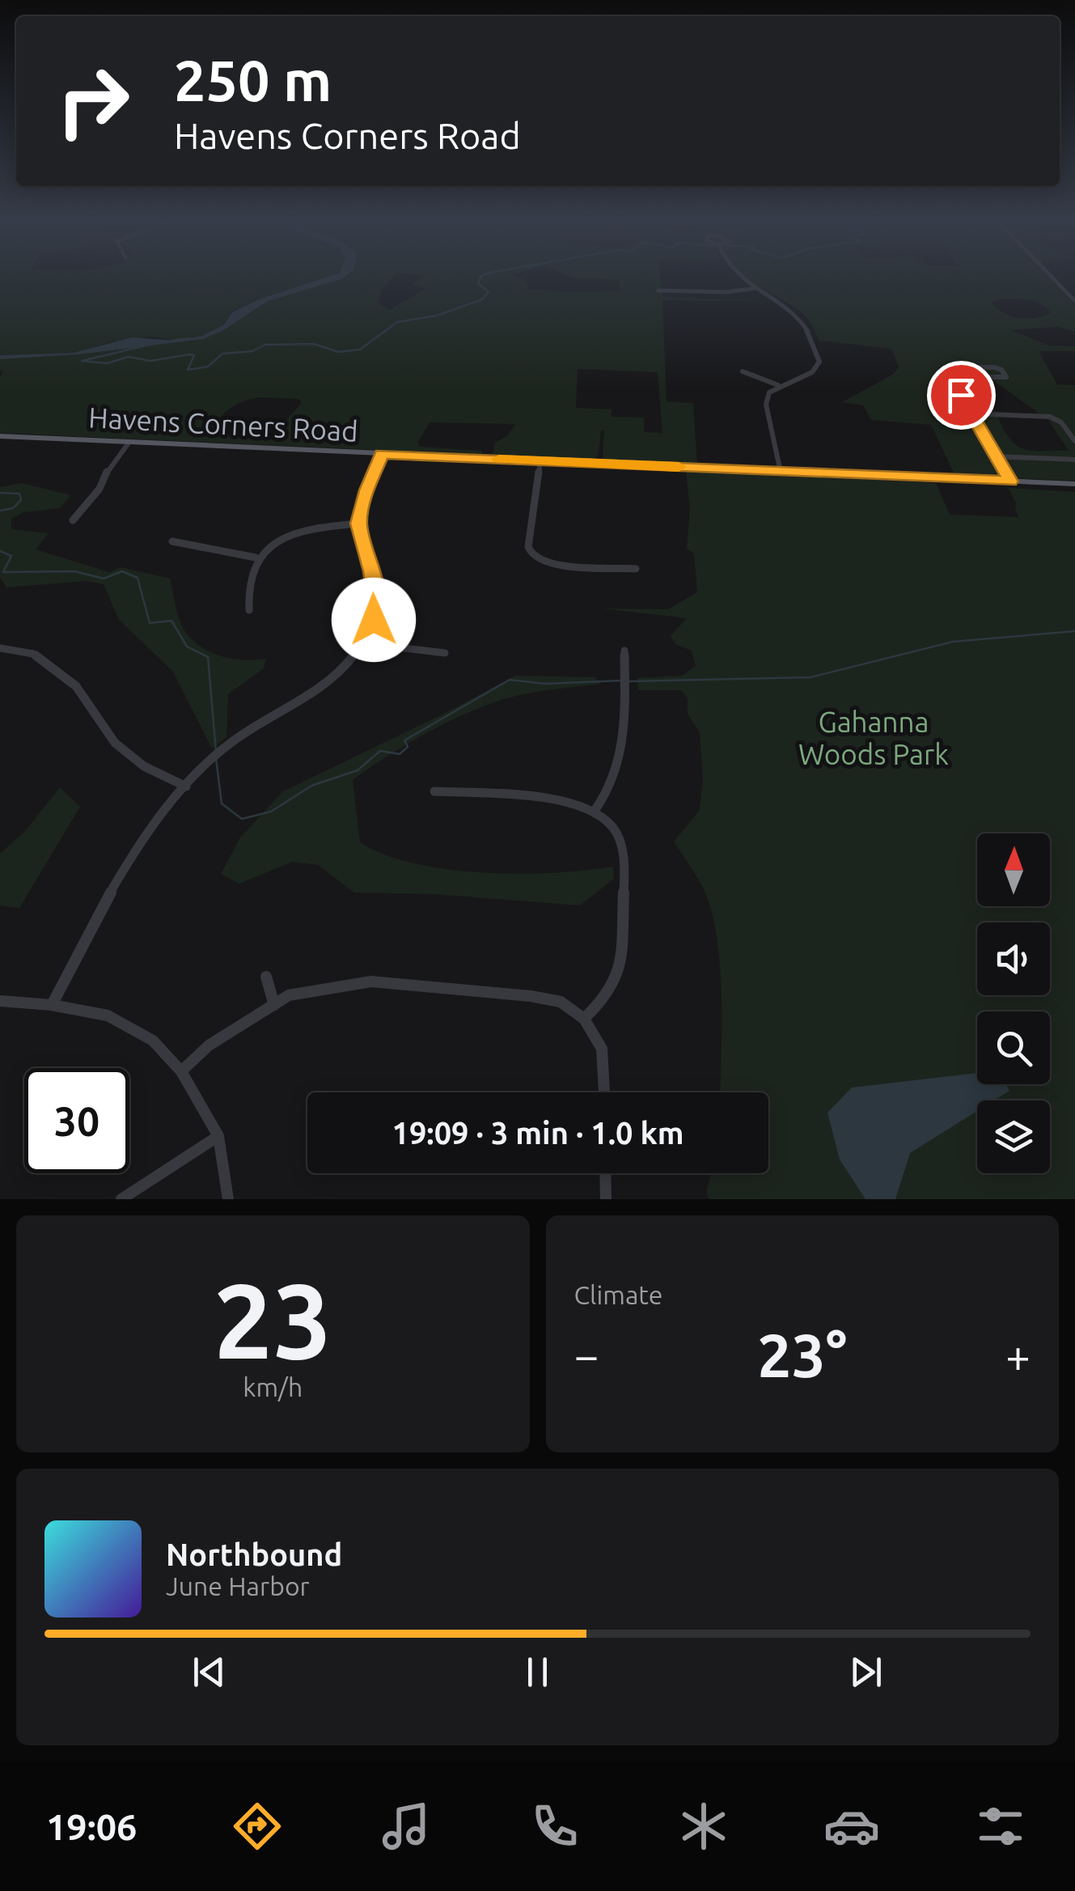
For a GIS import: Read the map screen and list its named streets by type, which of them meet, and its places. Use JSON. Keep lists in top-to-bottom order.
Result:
{
  "streets": {
    "main road": ["Havens Corners Road"]
  },
  "parks": ["Gahanna Woods Park"],
  "north": "top",
  "page": {
    "turn": ["250 m", "Havens Corners Road"],
    "limit": "30",
    "trip": "19:09 · 3 min · 1.0 km",
    "tile": [
      ["23", "km/h"],
      "Climate"
    ],
    "heat": ["−", "23°", "+"],
    "song": ["Northbound", "June Harbor"],
    "tabs": "19:06"
  }
}
